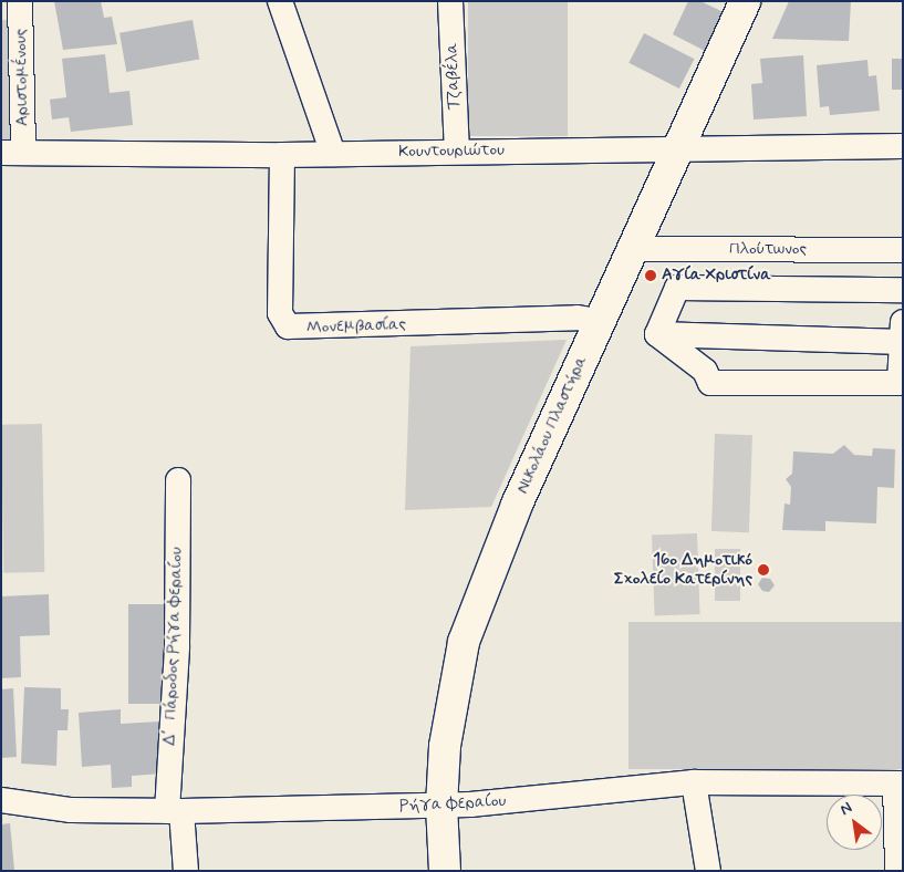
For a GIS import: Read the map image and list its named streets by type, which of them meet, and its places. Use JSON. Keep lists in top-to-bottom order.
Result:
{
  "streets": {
    "main road": ["Νικολάου Πλαστήρα"],
    "street": [
      "Τζαβέλα",
      "Αριστομένους",
      "Κουντουριώτου",
      "Πλούτωνος",
      "Μονεμβασίας",
      "Δ΄ Πάροδος Ρήγα Φεραίου",
      "Ρήγα Φεραίου"
    ]
  },
  "crossings": [
    ["Τζαβέλα", "Κουντουριώτου"],
    ["Αριστομένους", "Κουντουριώτου"],
    ["Κουντουριώτου", "Μονεμβασίας"],
    ["Κουντουριώτου", "Νικολάου Πλαστήρα"],
    ["Πλούτωνος", "Νικολάου Πλαστήρα"],
    ["Μονεμβασίας", "Νικολάου Πλαστήρα"],
    ["Νικολάου Πλαστήρα", "Ρήγα Φεραίου"],
    ["Δ΄ Πάροδος Ρήγα Φεραίου", "Ρήγα Φεραίου"]
  ],
  "places": ["Αγία Χριστίνα", "16ο Δημοτικό Σχολείο Κατερίνης"],
  "north": "top left"
}
